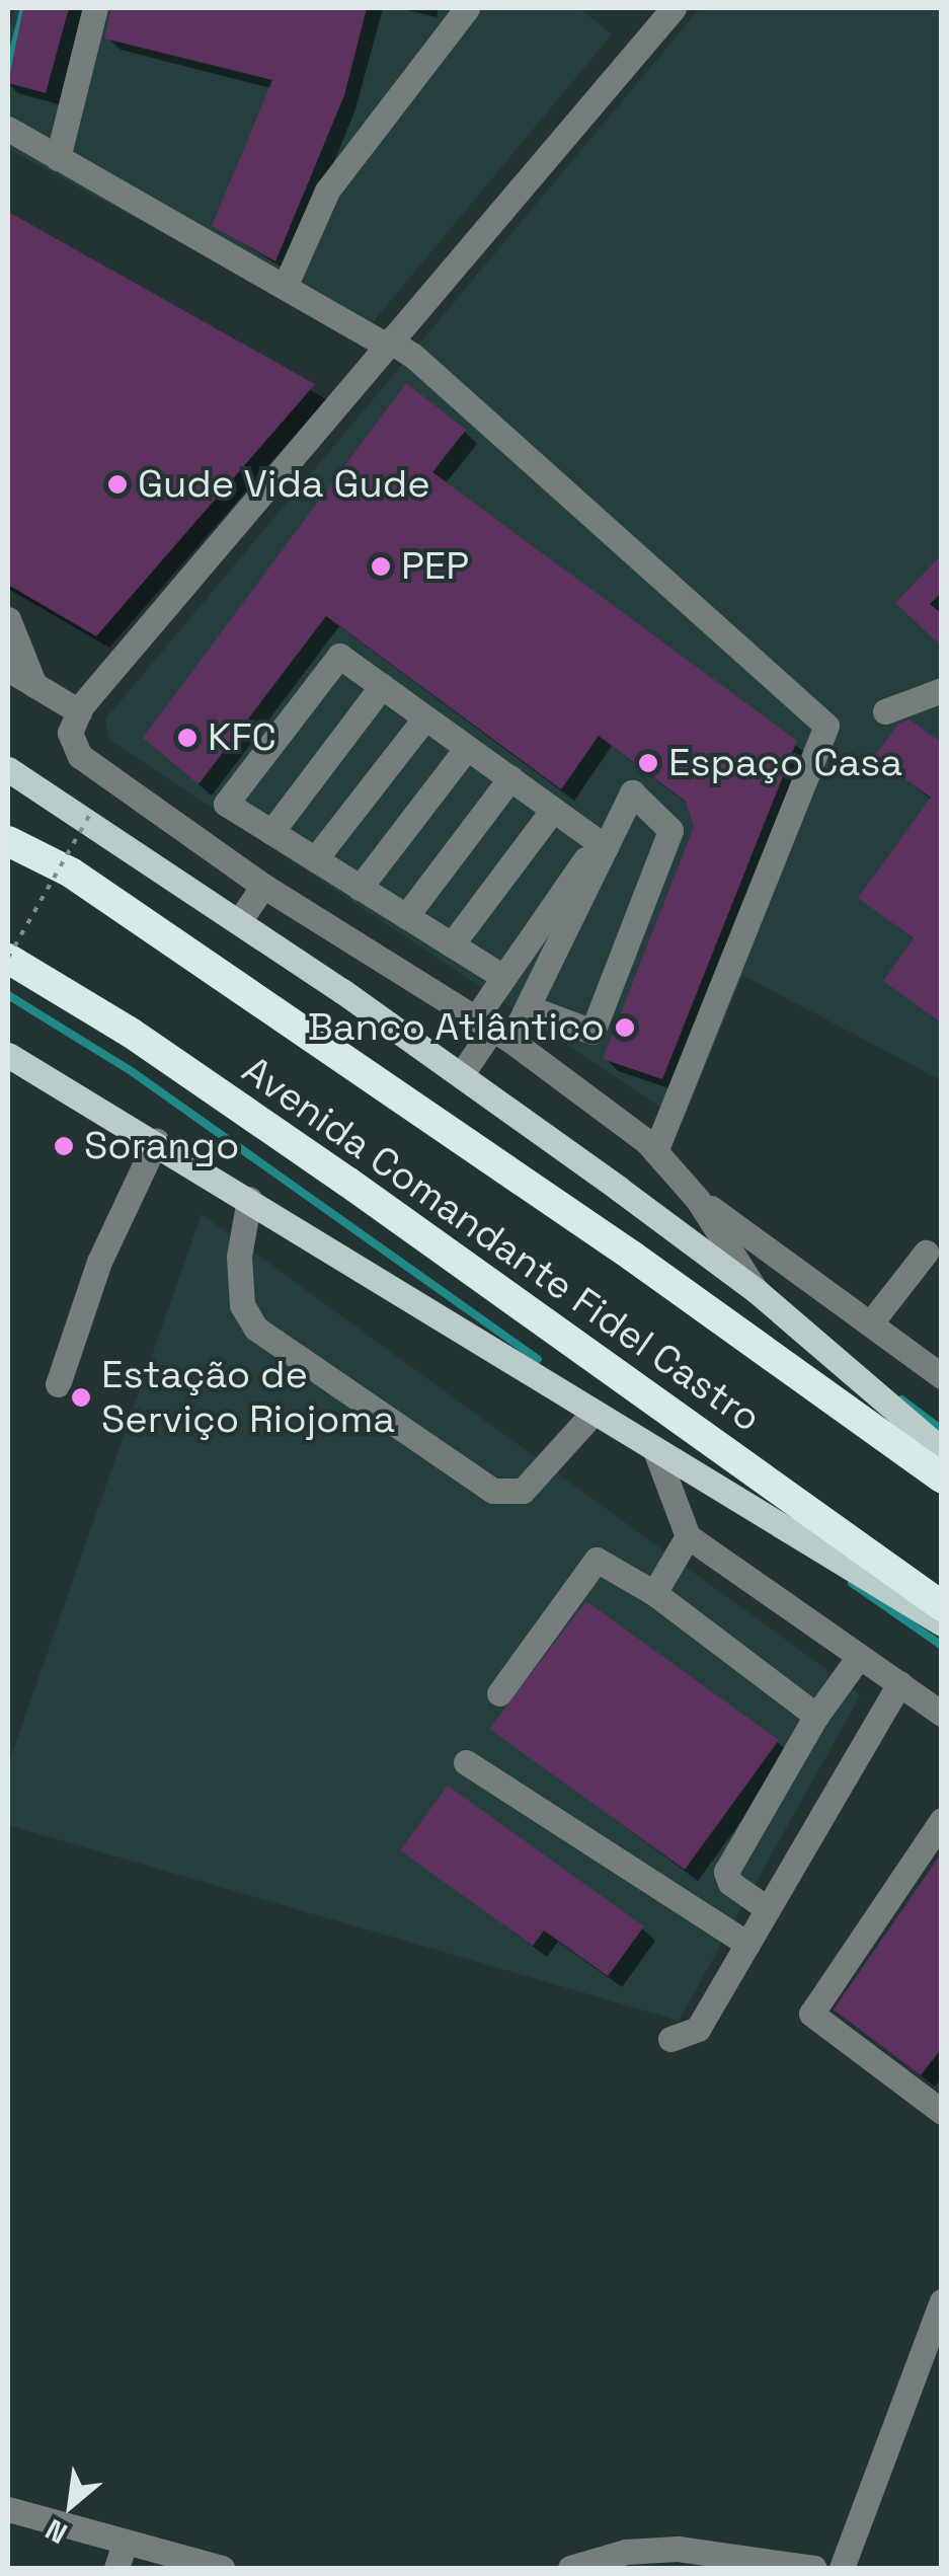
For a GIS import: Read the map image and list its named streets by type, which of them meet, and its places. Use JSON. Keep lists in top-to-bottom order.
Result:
{
  "streets": {
    "highway": ["Avenida Comandante Fidel Castro"]
  },
  "places": [
    "Gude Vida Gude",
    "PEP",
    "KFC",
    "Espaço Casa",
    "Banco Atlântico",
    "Sorango",
    "Estação de Serviço Riojoma"
  ],
  "north": "bottom left"
}
